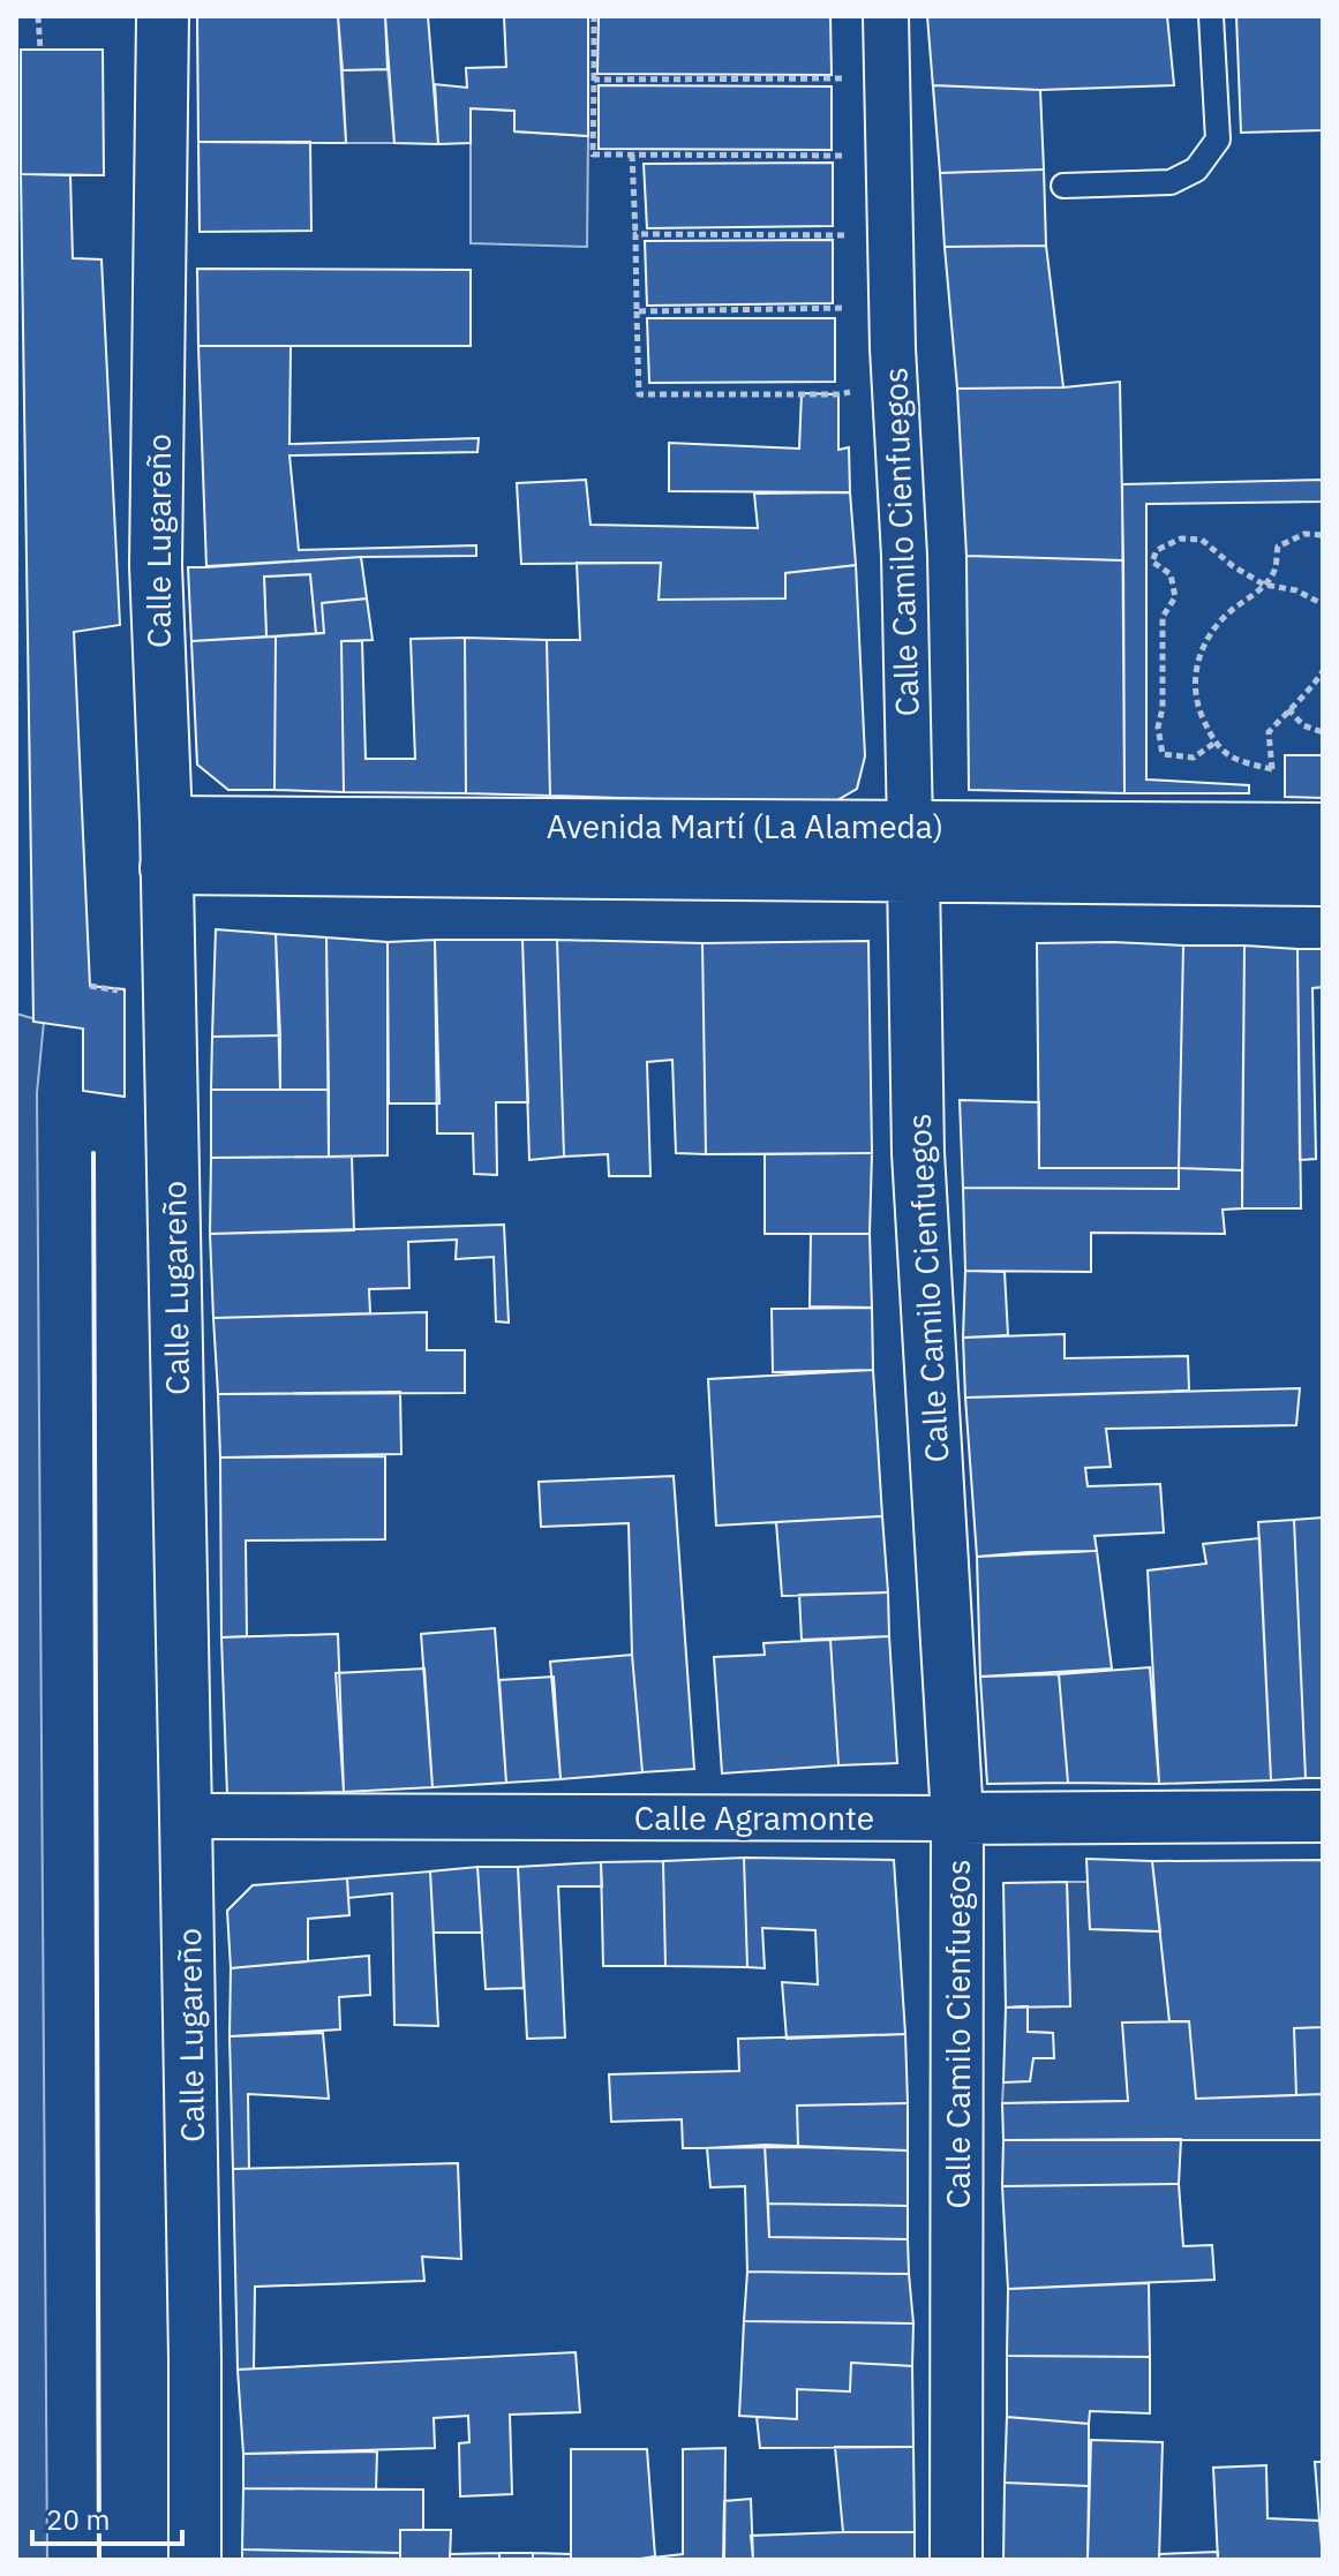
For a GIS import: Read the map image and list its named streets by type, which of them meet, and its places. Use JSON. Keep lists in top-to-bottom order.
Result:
{
  "streets": {
    "main road": [
      "Calle Lugareño",
      "Calle Camilo Cienfuegos",
      "Avenida Martí (La Alameda)",
      "Calle Agramonte"
    ]
  },
  "crossings": [
    ["Calle Lugareño", "Avenida Martí (La Alameda)"],
    ["Calle Lugareño", "Calle Agramonte"],
    ["Calle Camilo Cienfuegos", "Avenida Martí (La Alameda)"],
    ["Calle Camilo Cienfuegos", "Calle Agramonte"]
  ],
  "scale_bar": "20 m"
}
